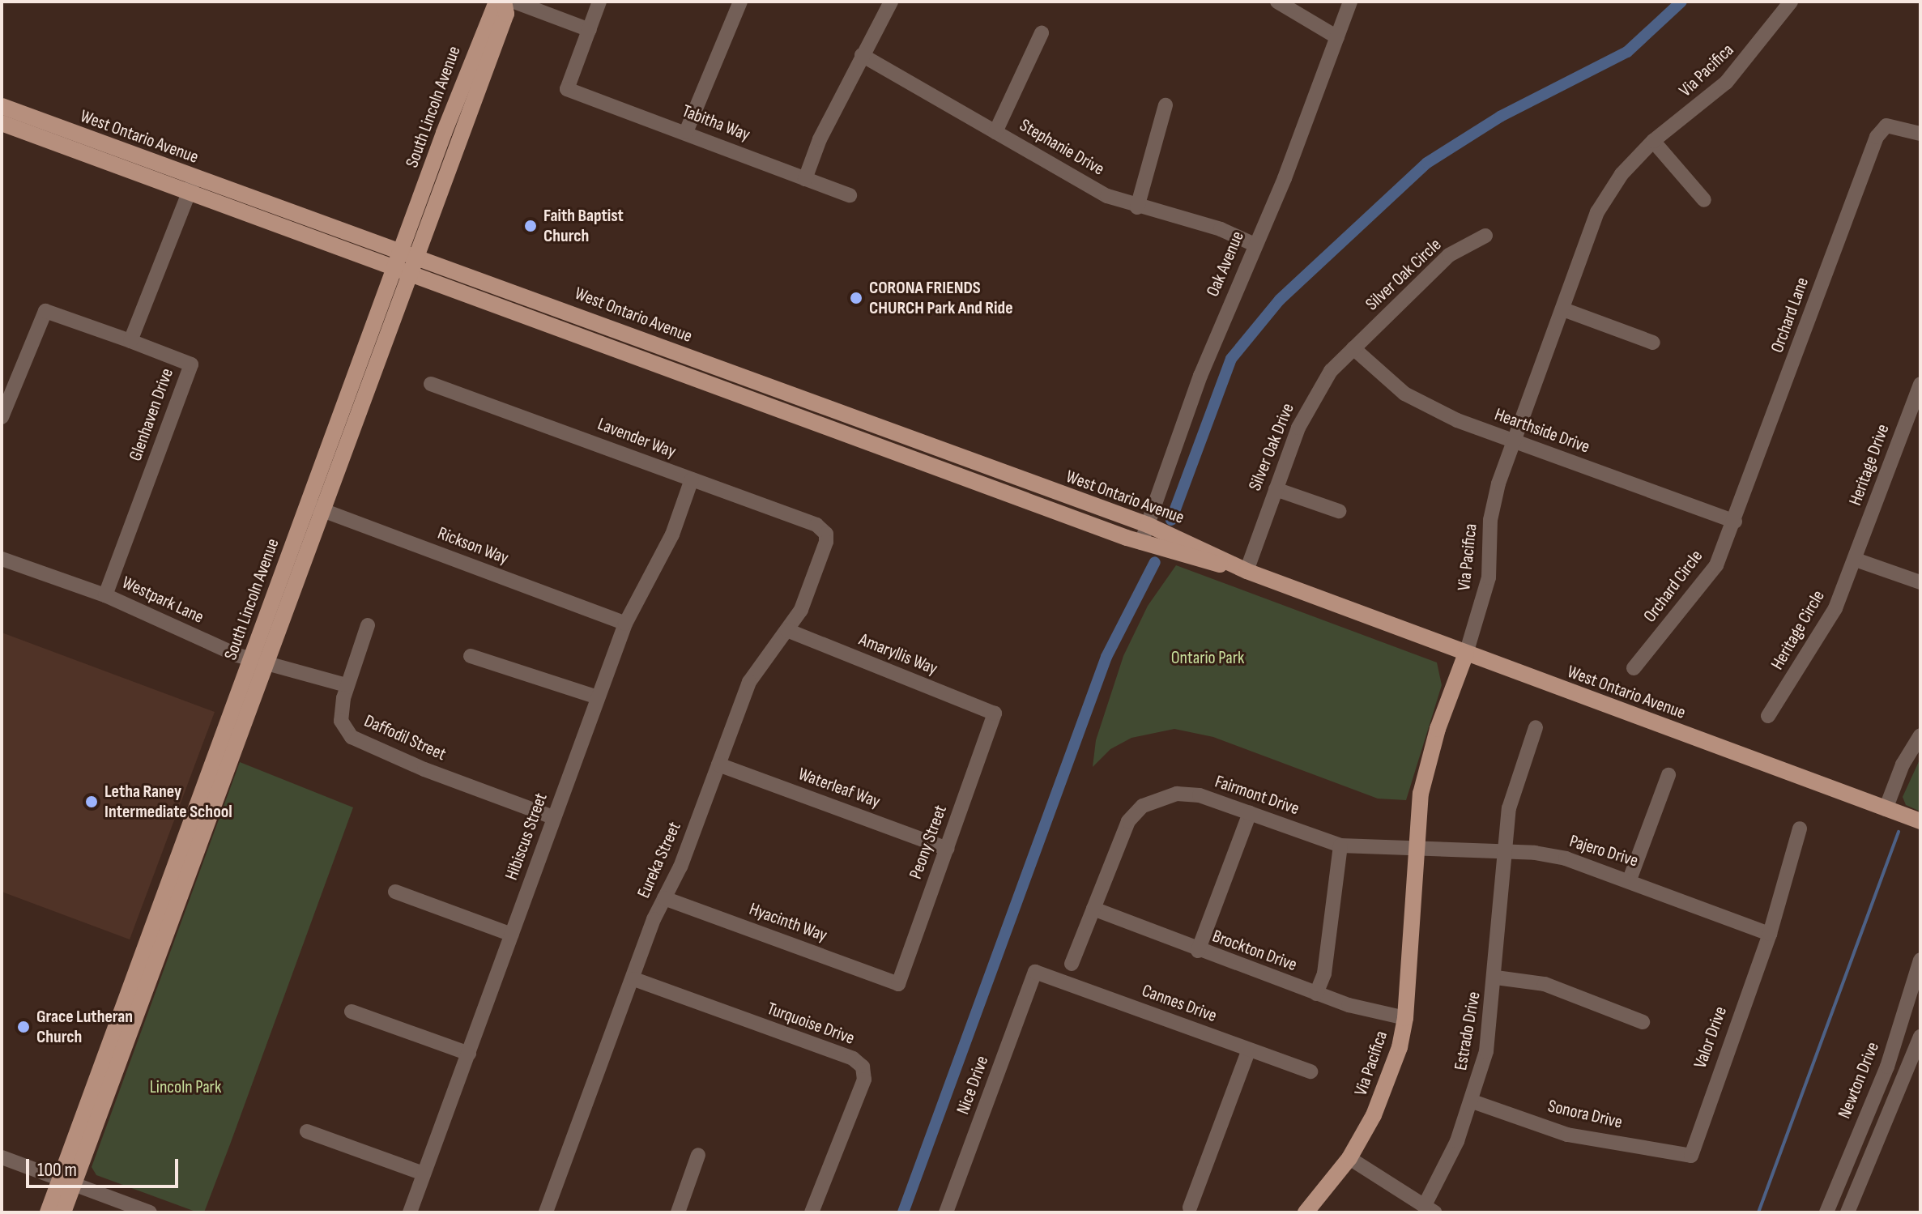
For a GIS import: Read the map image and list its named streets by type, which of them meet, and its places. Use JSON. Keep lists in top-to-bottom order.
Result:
{
  "streets": {
    "main road": ["Via Pacifica", "South Lincoln Avenue", "West Ontario Avenue"],
    "street": [
      "Tabitha Way",
      "Stephanie Drive",
      "Oak Avenue",
      "Silver Oak Circle",
      "Orchard Lane",
      "Glenhaven Drive",
      "Hearthside Drive",
      "Lavender Way",
      "Silver Oak Drive",
      "Heritage Drive",
      "Rickson Way",
      "Orchard Circle",
      "Westpark Lane",
      "Heritage Circle",
      "Amaryllis Way",
      "Daffodil Street",
      "Waterleaf Way",
      "Fairmont Drive",
      "Hibiscus Street",
      "Peony Street",
      "Pajero Drive",
      "Eureka Street",
      "Hyacinth Way",
      "Brockton Drive",
      "Cannes Drive",
      "Turquoise Drive",
      "Estrado Drive",
      "Valor Drive",
      "Newton Drive",
      "Nice Drive",
      "Sonora Drive"
    ]
  },
  "crossings": [
    ["Via Pacifica", "West Ontario Avenue"],
    ["Via Pacifica", "Hearthside Drive"],
    ["Via Pacifica", "Fairmont Drive"],
    ["Via Pacifica", "Pajero Drive"],
    ["Via Pacifica", "Brockton Drive"],
    ["South Lincoln Avenue", "West Ontario Avenue"],
    ["South Lincoln Avenue", "Rickson Way"],
    ["South Lincoln Avenue", "Westpark Lane"],
    ["West Ontario Avenue", "Oak Avenue"],
    ["West Ontario Avenue", "Silver Oak Drive"],
    ["Stephanie Drive", "Oak Avenue"],
    ["Silver Oak Circle", "Hearthside Drive"],
    ["Silver Oak Circle", "Silver Oak Drive"],
    ["Orchard Lane", "Hearthside Drive"],
    ["Orchard Lane", "Orchard Circle"],
    ["Glenhaven Drive", "Westpark Lane"],
    ["Hearthside Drive", "Silver Oak Drive"],
    ["Hearthside Drive", "Orchard Circle"],
    ["Lavender Way", "Hibiscus Street"],
    ["Lavender Way", "Eureka Street"],
    ["Heritage Drive", "Heritage Circle"],
    ["Rickson Way", "Hibiscus Street"],
    ["Westpark Lane", "Daffodil Street"],
    ["Amaryllis Way", "Peony Street"],
    ["Amaryllis Way", "Eureka Street"],
    ["Daffodil Street", "Hibiscus Street"],
    ["Waterleaf Way", "Peony Street"],
    ["Waterleaf Way", "Eureka Street"],
    ["Fairmont Drive", "Pajero Drive"],
    ["Fairmont Drive", "Brockton Drive"],
    ["Peony Street", "Hyacinth Way"],
    ["Pajero Drive", "Estrado Drive"],
    ["Pajero Drive", "Valor Drive"],
    ["Eureka Street", "Hyacinth Way"],
    ["Eureka Street", "Turquoise Drive"],
    ["Cannes Drive", "Nice Drive"],
    ["Estrado Drive", "Sonora Drive"],
    ["Valor Drive", "Sonora Drive"]
  ],
  "parks": ["Ontario Park", "Lincoln Park"],
  "places": [
    "Faith Baptist Church",
    "CORONA FRIENDS CHURCH Park And Ride",
    "Letha Raney Intermediate School",
    "Grace Lutheran Church"
  ],
  "scale_bar": "100 m"
}
